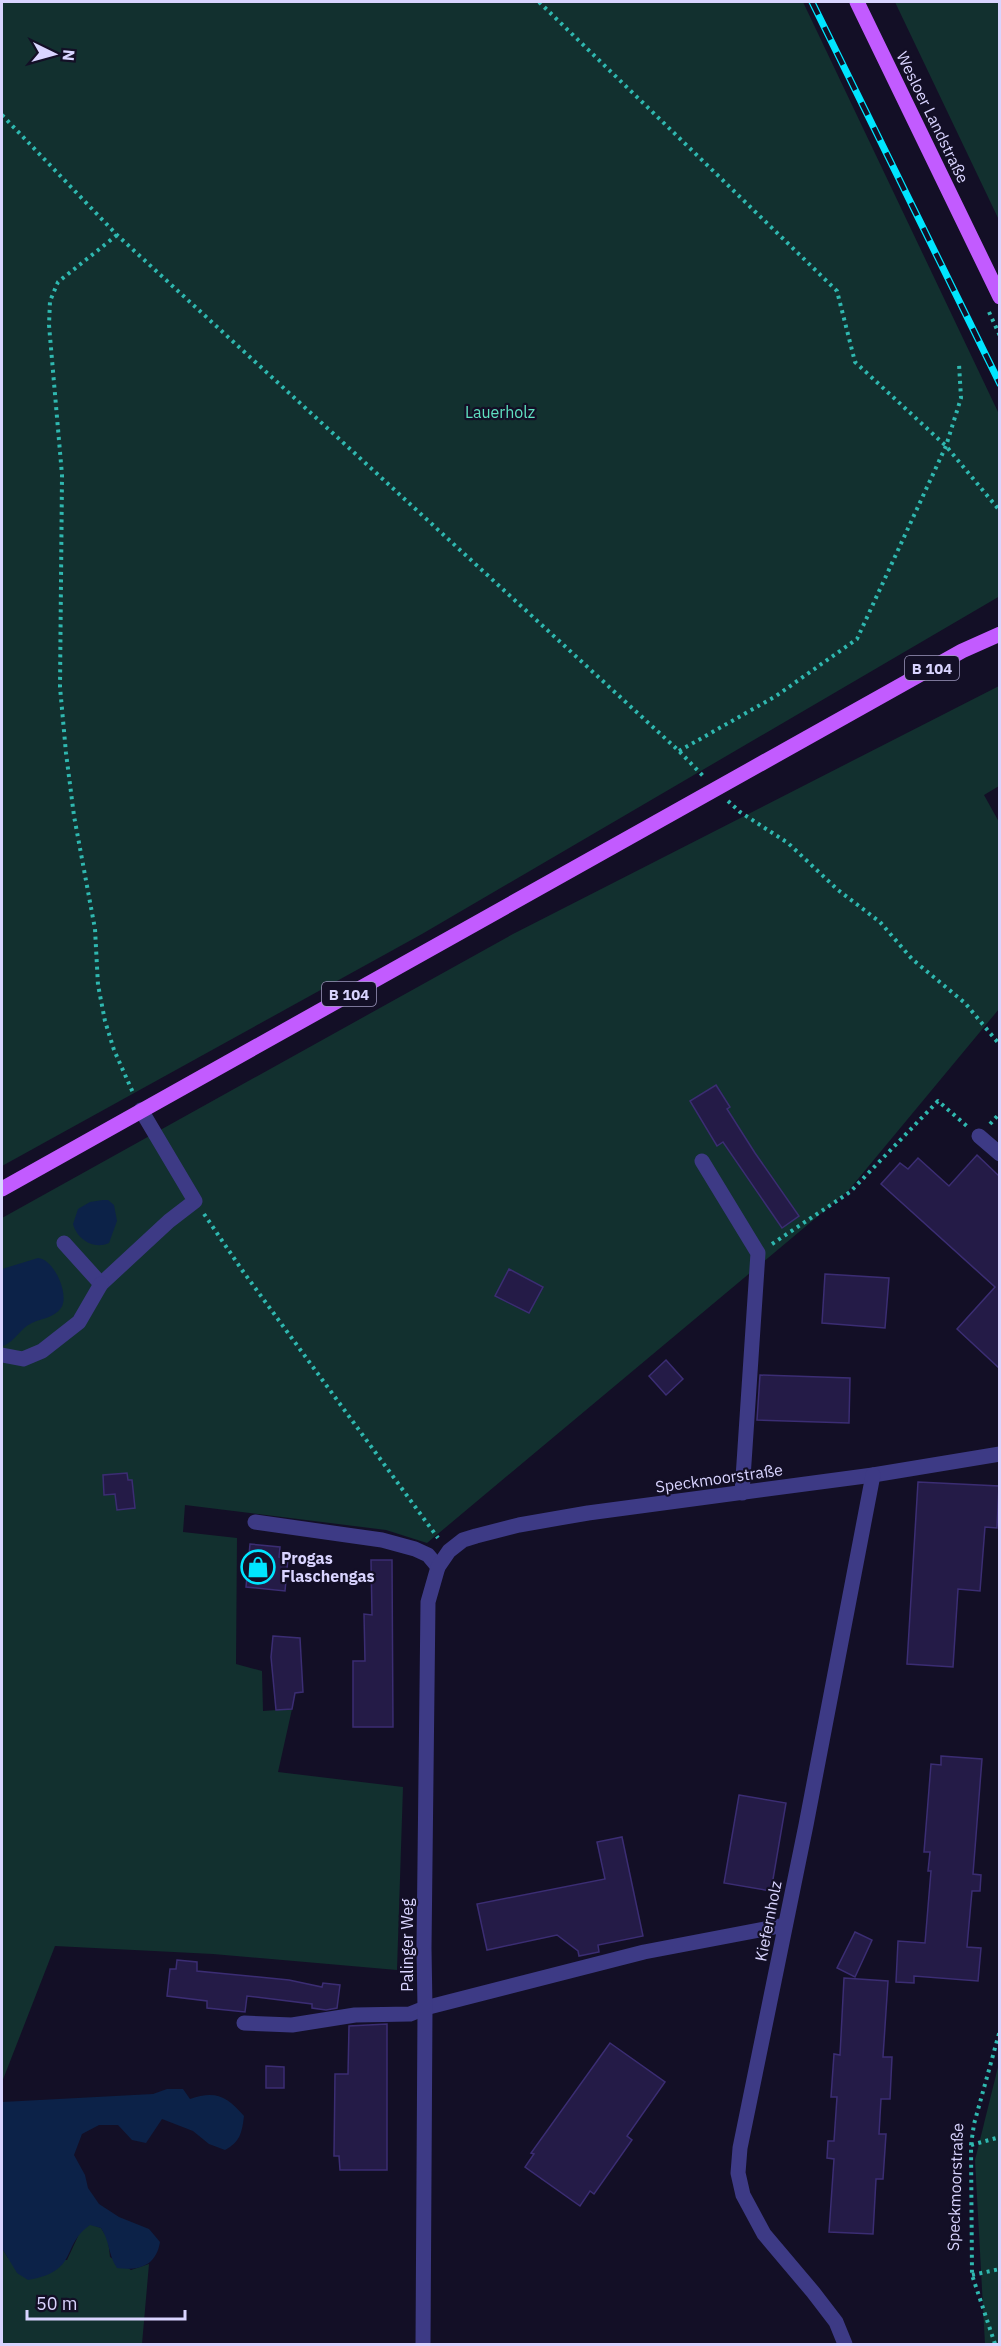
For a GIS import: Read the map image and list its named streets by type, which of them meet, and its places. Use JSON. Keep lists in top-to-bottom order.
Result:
{
  "streets": {
    "main road": ["Wesloer Landstraße", "B 104"],
    "street": ["Speckmoorstraße", "Kiefernholz", "Palinger Weg"]
  },
  "crossings": [
    ["Speckmoorstraße", "Kiefernholz"],
    ["Speckmoorstraße", "Palinger Weg"]
  ],
  "parks": ["Lauerholz"],
  "places": {
    "shop": ["Progas Flaschengas"]
  },
  "scale_bar": "50 m",
  "north": "right"
}
